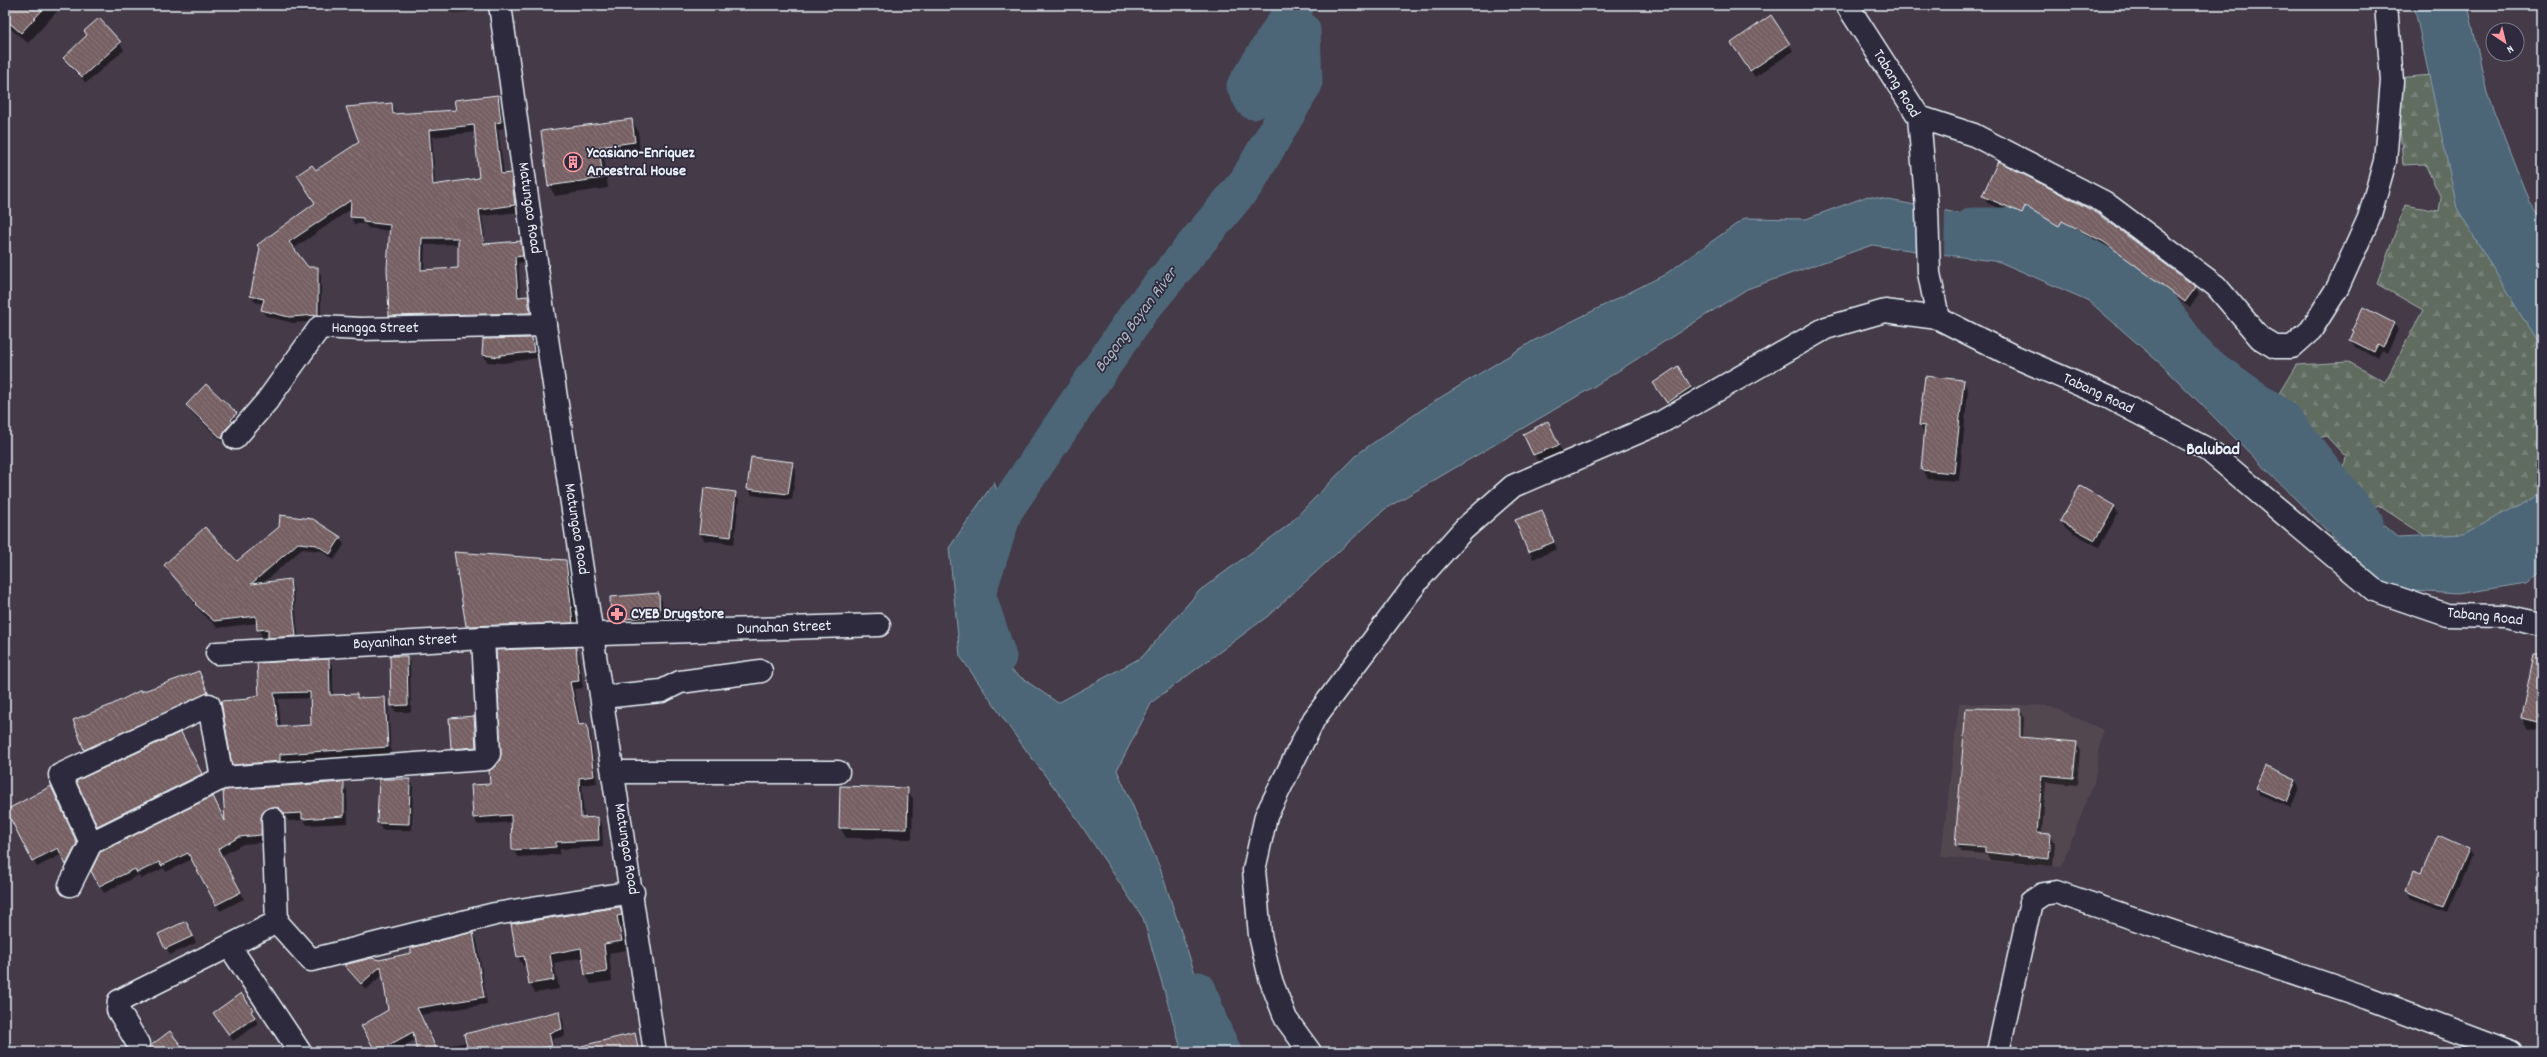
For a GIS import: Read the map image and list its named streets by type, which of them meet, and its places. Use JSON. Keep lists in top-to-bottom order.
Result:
{
  "streets": {
    "street": [
      "Tabang Road",
      "Matungao Road",
      "Hangga Street",
      "Dunahan Street",
      "Bayanihan Street"
    ]
  },
  "crossings": [
    ["Matungao Road", "Hangga Street"],
    ["Matungao Road", "Dunahan Street"],
    ["Matungao Road", "Bayanihan Street"],
    ["Dunahan Street", "Bayanihan Street"]
  ],
  "districts": ["Balubad"],
  "water": ["Bagong Bayan River"],
  "places": {
    "building": ["Ycasiano-Enriquez Ancestral House"],
    "pharmacy": ["CYEB Drugstore"]
  },
  "north": "bottom right"
}
